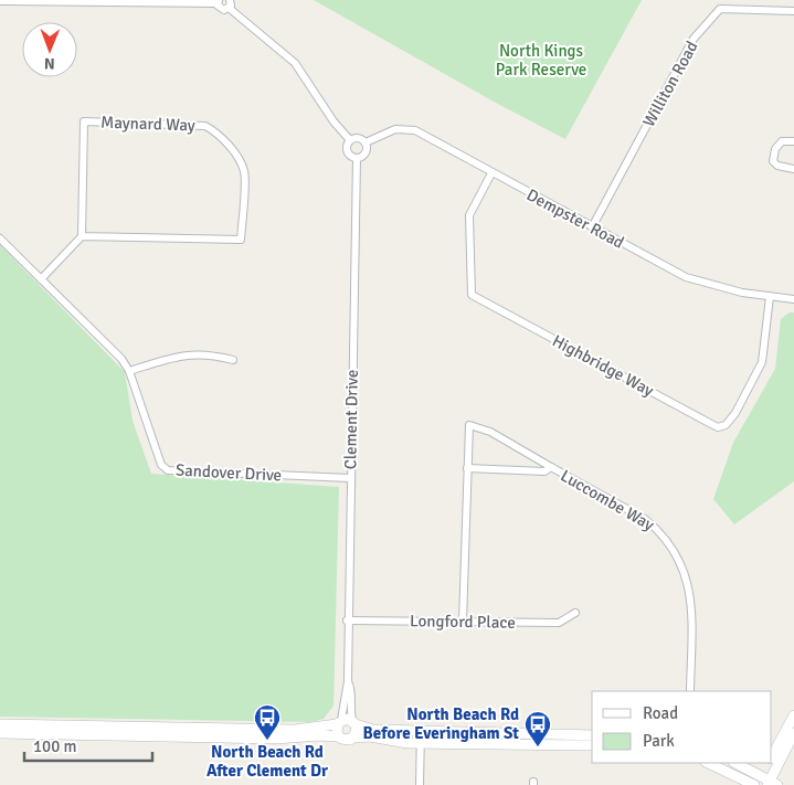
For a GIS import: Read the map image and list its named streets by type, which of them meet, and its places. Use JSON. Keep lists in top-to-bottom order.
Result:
{
  "streets": {
    "street": [
      "Williton Road",
      "Maynard Way",
      "Dempster Road",
      "Highbridge Way",
      "Clement Drive",
      "Sandover Drive",
      "Luccombe Way",
      "Longford Place"
    ]
  },
  "crossings": [
    ["Williton Road", "Dempster Road"],
    ["Dempster Road", "Highbridge Way"],
    ["Dempster Road", "Clement Drive"],
    ["Clement Drive", "Sandover Drive"],
    ["Clement Drive", "Longford Place"],
    ["Luccombe Way", "Longford Place"]
  ],
  "parks": ["North Kings Park Reserve"],
  "places": {
    "bus stop": ["North Beach Rd After Clement Dr", "North Beach Rd Before Everingham St"]
  },
  "legend": ["Road", "Park"],
  "scale_bar": "100 m",
  "north": "bottom"
}
